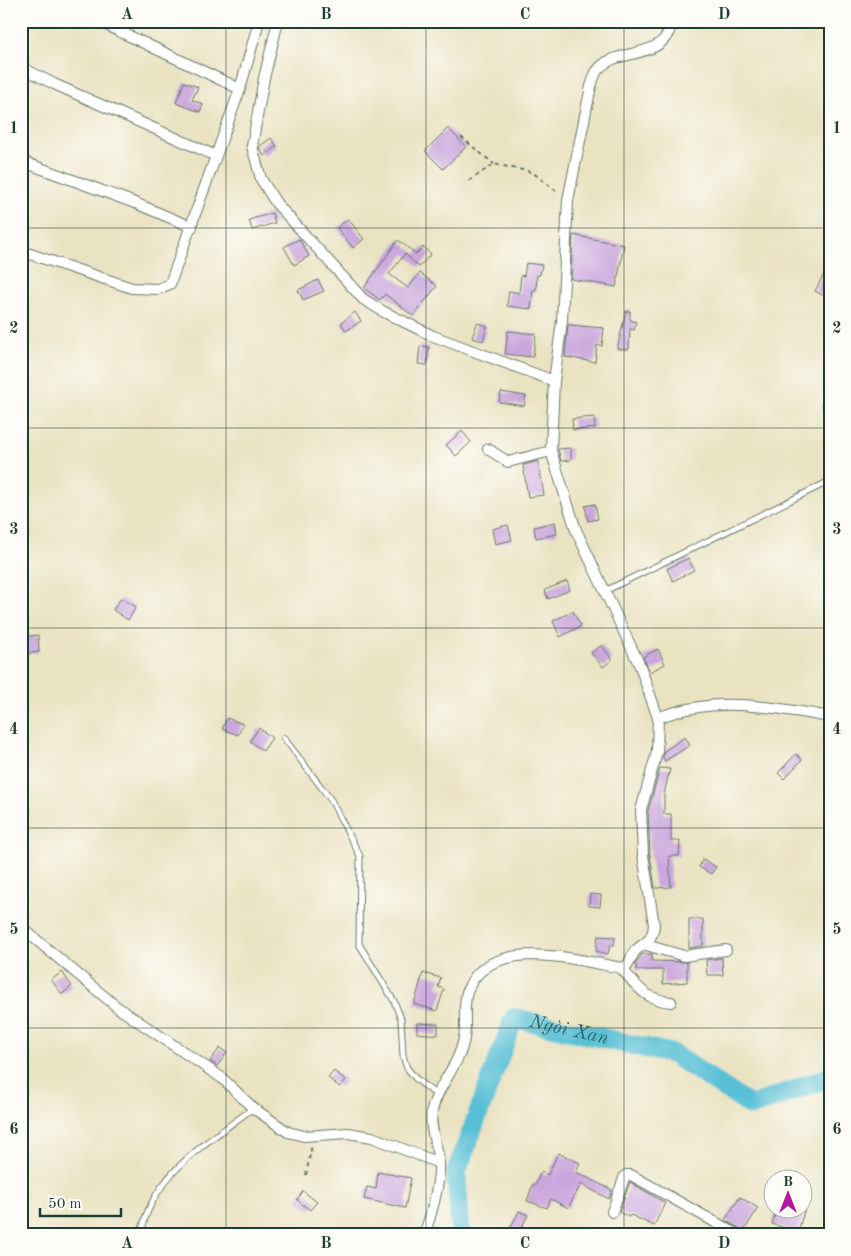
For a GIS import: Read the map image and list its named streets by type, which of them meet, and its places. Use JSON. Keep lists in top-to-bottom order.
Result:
{
  "water": ["Ngòi Xan"],
  "scale_bar": "50 m",
  "north": "top",
  "grid": {
    "columns": [
      "A",
      "B",
      "C",
      "D"
    ],
    "rows": [
      "1",
      "2",
      "3",
      "4",
      "5",
      "6"
    ]
  }
}
